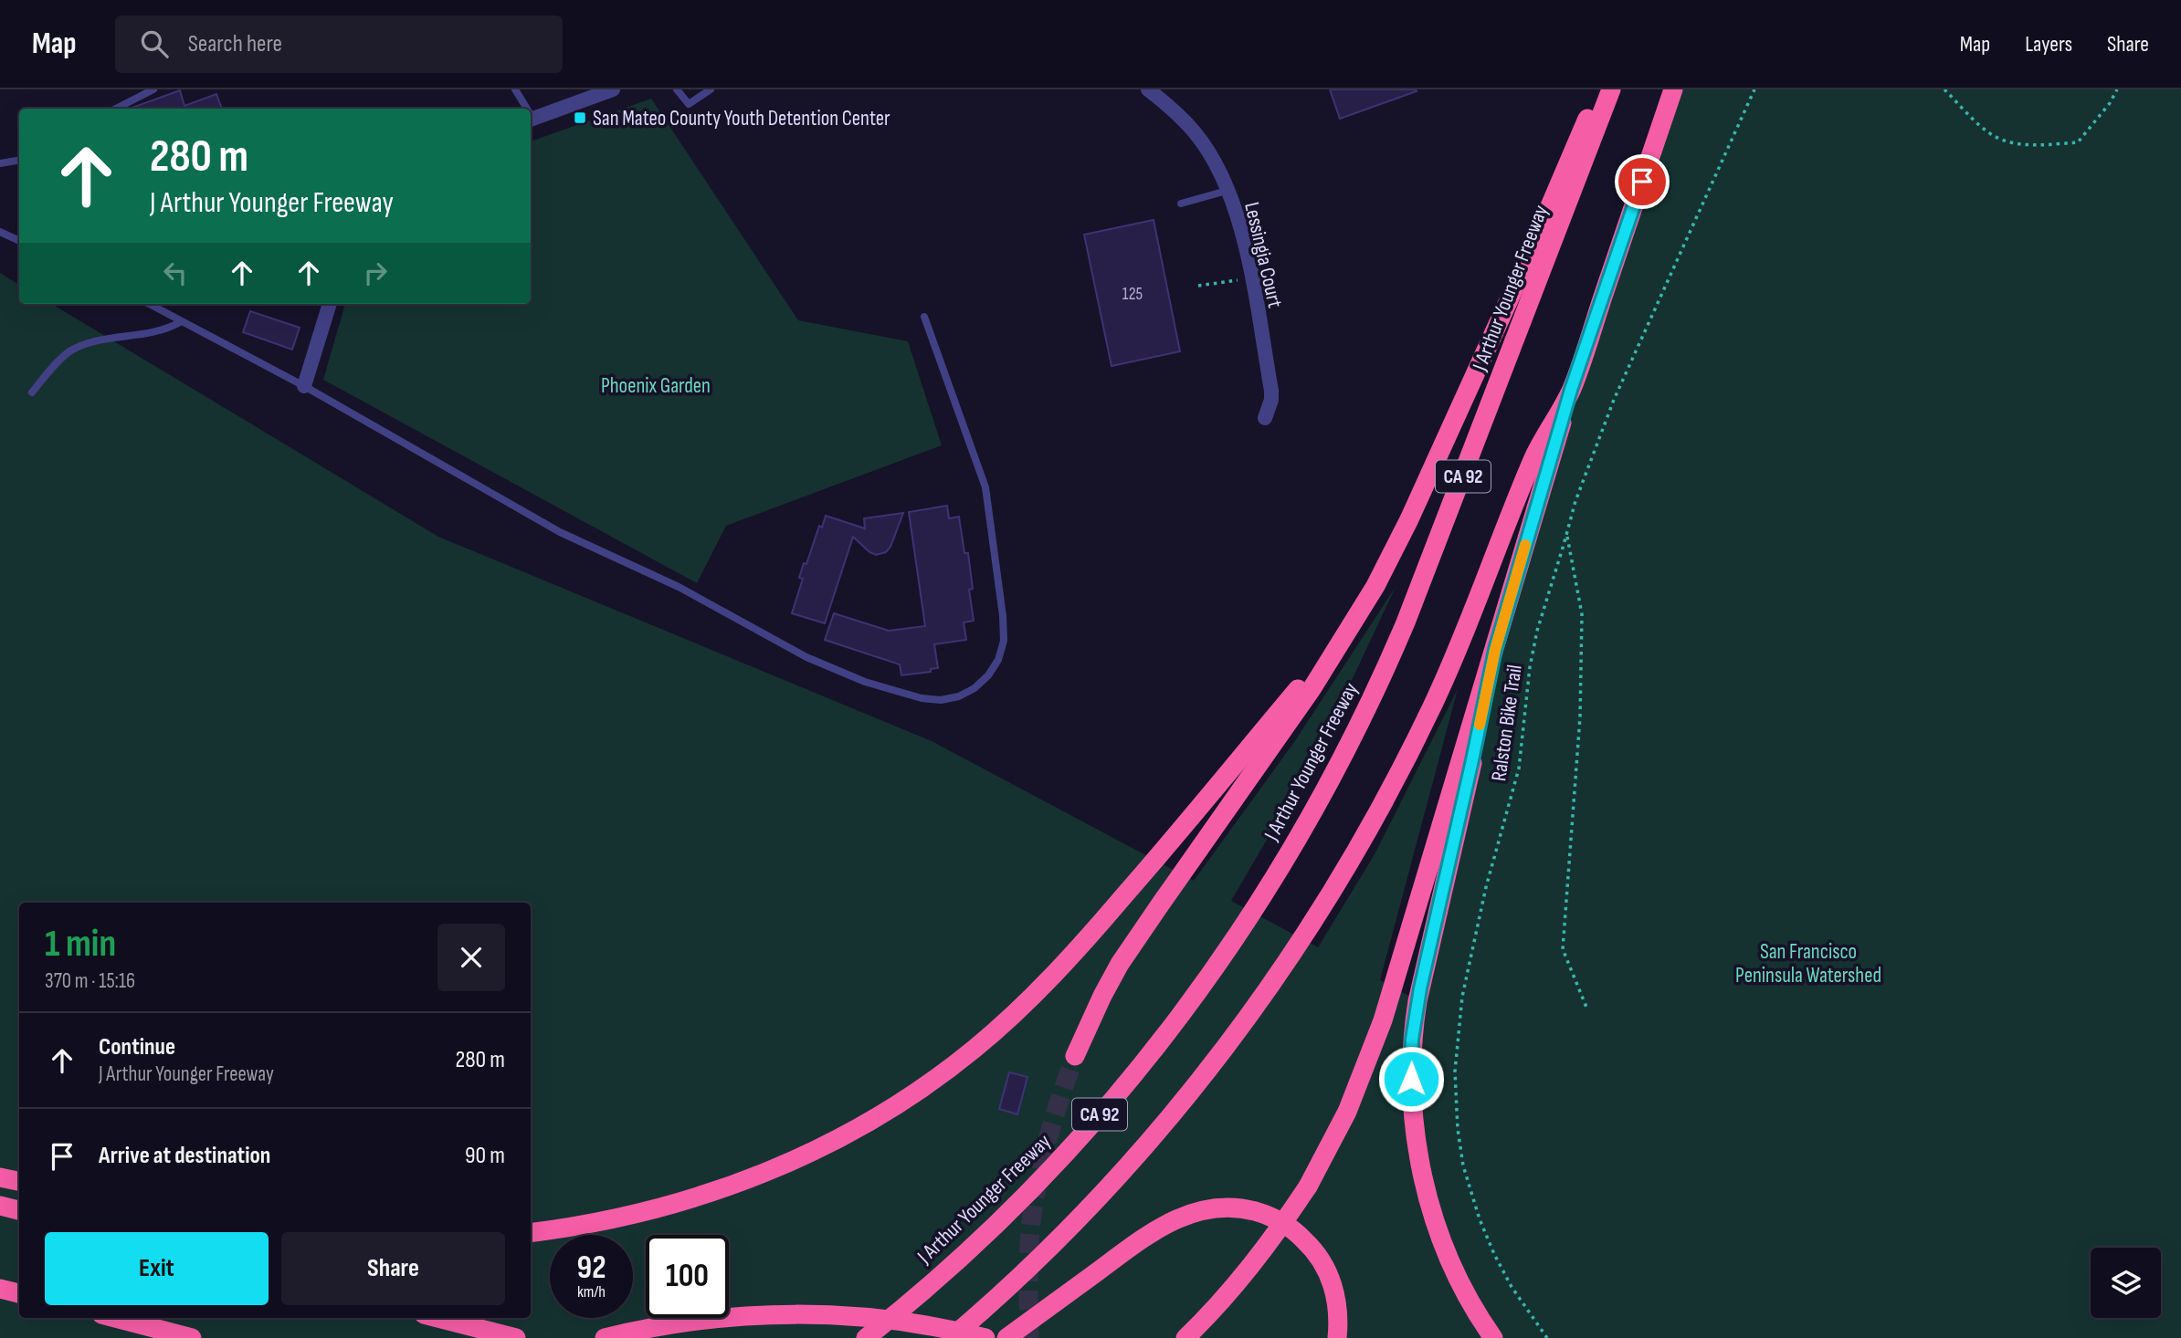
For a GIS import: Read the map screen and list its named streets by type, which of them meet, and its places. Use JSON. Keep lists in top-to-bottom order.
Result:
{
  "streets": {
    "highway": ["J Arthur Younger Freeway", "CA 92"],
    "street": ["Lessingia Court"],
    "path": ["Ralston Bike Trail"]
  },
  "parks": ["Phoenix Garden", "San Francisco Peninsula Watershed"],
  "places": {
    "transit": ["San Mateo County Youth Detention Center"]
  },
  "house_numbers": ["125"],
  "page": {
    "header": "Map",
    "search": "Search here",
    "nav": ["Map", "Layers", "Share"],
    "turn": ["280 m", "J Arthur Younger Freeway"],
    "heading": ["1 min", "370 m · 15:16"],
    "list": [
      {
        "name": "Continue",
        "note": "J Arthur Younger Freeway",
        "value": "280 m"
      },
      {
        "name": "Arrive at destination",
        "value": "90 m"
      }
    ],
    "buttons": ["Exit", "Share"],
    "speed": "92 km/h",
    "limit": "100"
  }
}
